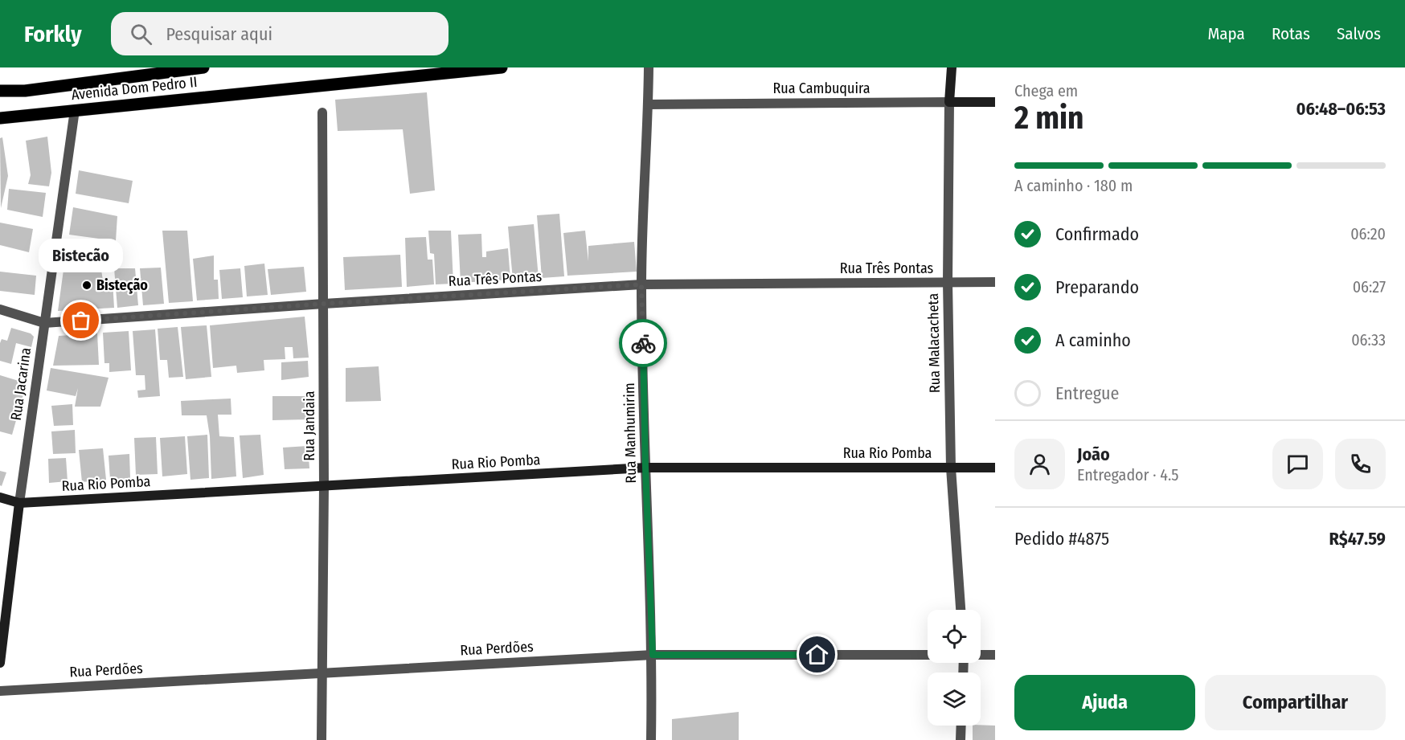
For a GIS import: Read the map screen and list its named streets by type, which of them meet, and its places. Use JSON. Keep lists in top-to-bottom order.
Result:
{
  "streets": {
    "main road": [
      "Avenida Dom Pedro II",
      "Rua Cambuquira",
      "Rua Malacacheta",
      "Rua Jacarina",
      "Rua Rio Pomba"
    ],
    "street": [
      "Rua Três Pontas",
      "Rua Jandaia",
      "Rua Manhumirim",
      "Rua Perdões"
    ]
  },
  "crossings": [
    ["Avenida Dom Pedro II", "Rua Jacarina"],
    ["Rua Cambuquira", "Rua Malacacheta"],
    ["Rua Cambuquira", "Rua Manhumirim"],
    ["Rua Três Pontas", "Rua Malacacheta"],
    ["Rua Três Pontas", "Rua Jacarina"],
    ["Rua Três Pontas", "Rua Jandaia"],
    ["Rua Três Pontas", "Rua Manhumirim"],
    ["Rua Malacacheta", "Rua Rio Pomba"],
    ["Rua Jacarina", "Rua Rio Pomba"],
    ["Rua Jandaia", "Rua Rio Pomba"],
    ["Rua Jandaia", "Rua Perdões"],
    ["Rua Manhumirim", "Rua Rio Pomba"],
    ["Rua Manhumirim", "Rua Perdões"]
  ],
  "places": ["Bisteção", "Bistecão"],
  "page": {
    "header": "Forkly",
    "search": "Pesquisar aqui",
    "nav": ["Mapa", "Rotas", "Salvos"],
    "heading": ["2 min", "Chega em", "06:48–06:53"],
    "panel": [
      "João",
      "Entregador · 4.5",
      "Pedido #4875",
      "R$47.59"
    ],
    "bar": "A caminho · 180 m",
    "list": [
      ["Confirmado", "06:20"],
      ["Preparando", "06:27"],
      ["A caminho", "06:33"],
      "Entregue"
    ],
    "bubble": "Bistecão",
    "buttons": ["Ajuda", "Compartilhar"]
  }
}
